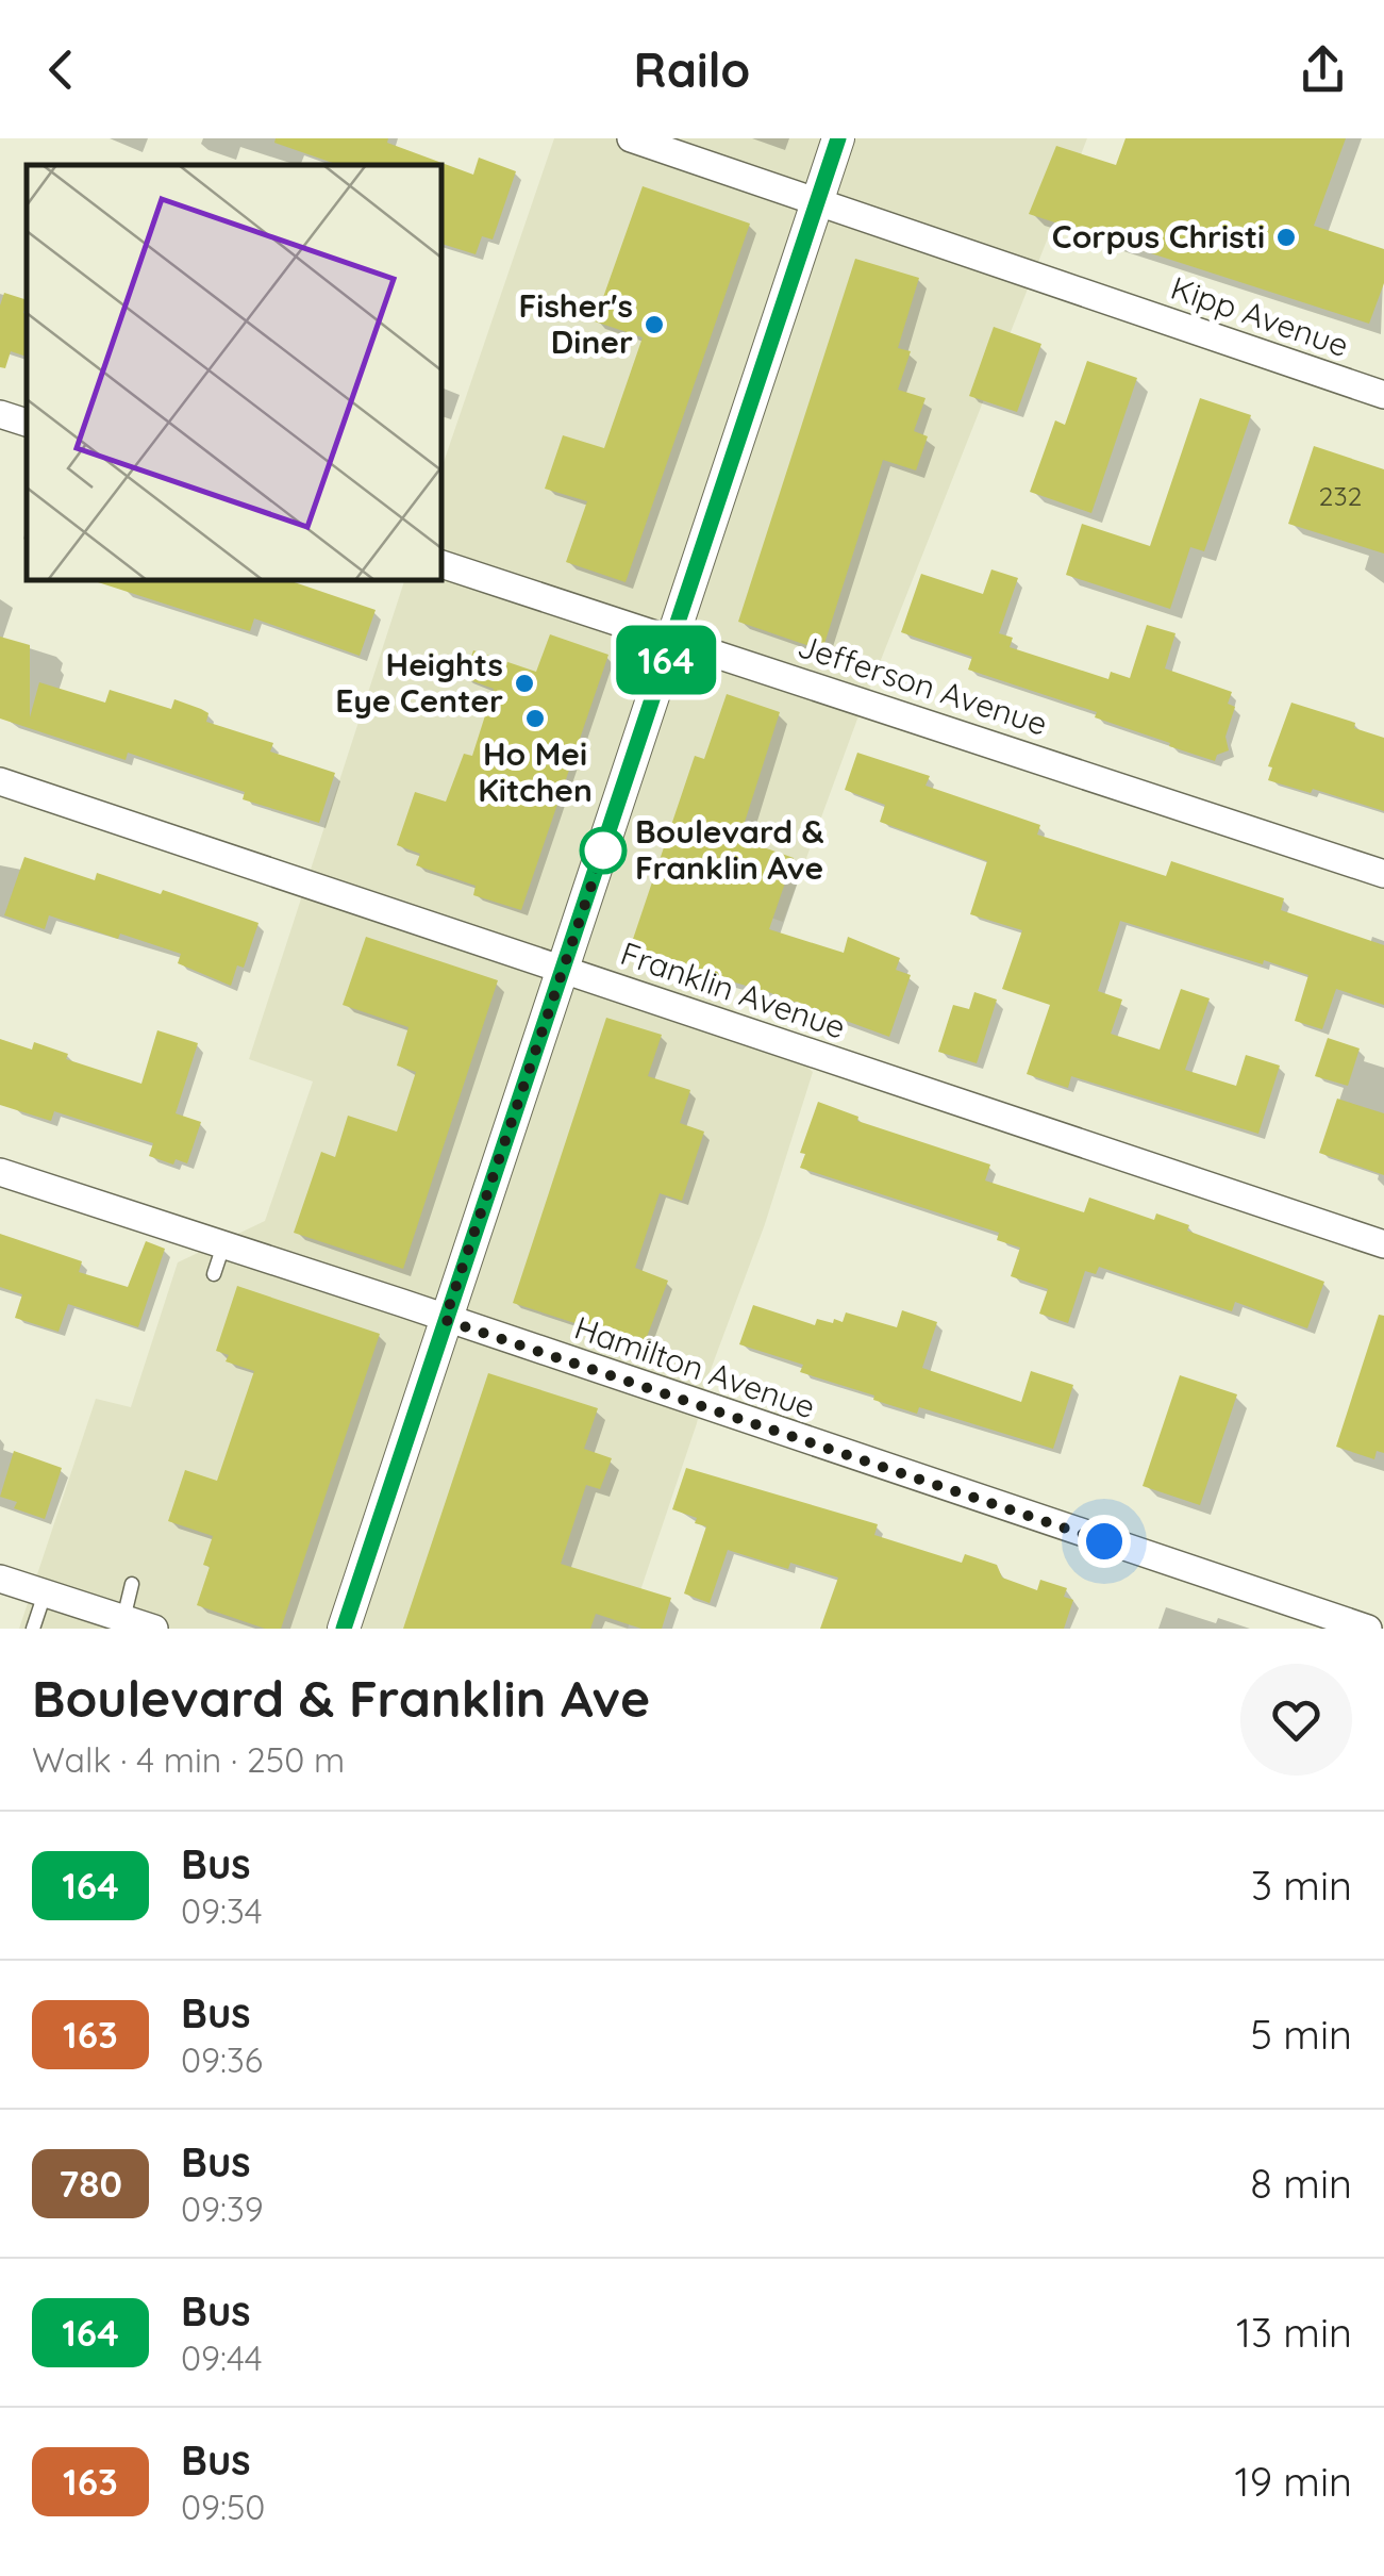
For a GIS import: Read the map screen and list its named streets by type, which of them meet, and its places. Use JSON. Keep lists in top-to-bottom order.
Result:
{
  "streets": {
    "street": [
      "Kipp Avenue",
      "Jefferson Avenue",
      "Franklin Avenue",
      "Hamilton Avenue"
    ]
  },
  "places": [
    "Corpus Christi",
    "Fisher's Diner",
    "Heights Eye Center",
    "Ho Mei Kitchen",
    "Boulevard & Franklin Ave"
  ],
  "lines": ["bus line 164"],
  "house_numbers": ["232"],
  "page": {
    "header": "Railo",
    "on_map": "164",
    "heading": ["Boulevard & Franklin Ave", "Walk · 4 min · 250 m"],
    "list": [
      {
        "mark": "164",
        "name": "Bus",
        "note": "09:34",
        "value": "3 min"
      },
      {
        "mark": "163",
        "name": "Bus",
        "note": "09:36",
        "value": "5 min"
      },
      {
        "mark": "780",
        "name": "Bus",
        "note": "09:39",
        "value": "8 min"
      },
      {
        "mark": "164",
        "name": "Bus",
        "note": "09:44",
        "value": "13 min"
      },
      {
        "mark": "163",
        "name": "Bus",
        "note": "09:50",
        "value": "19 min"
      }
    ]
  }
}
